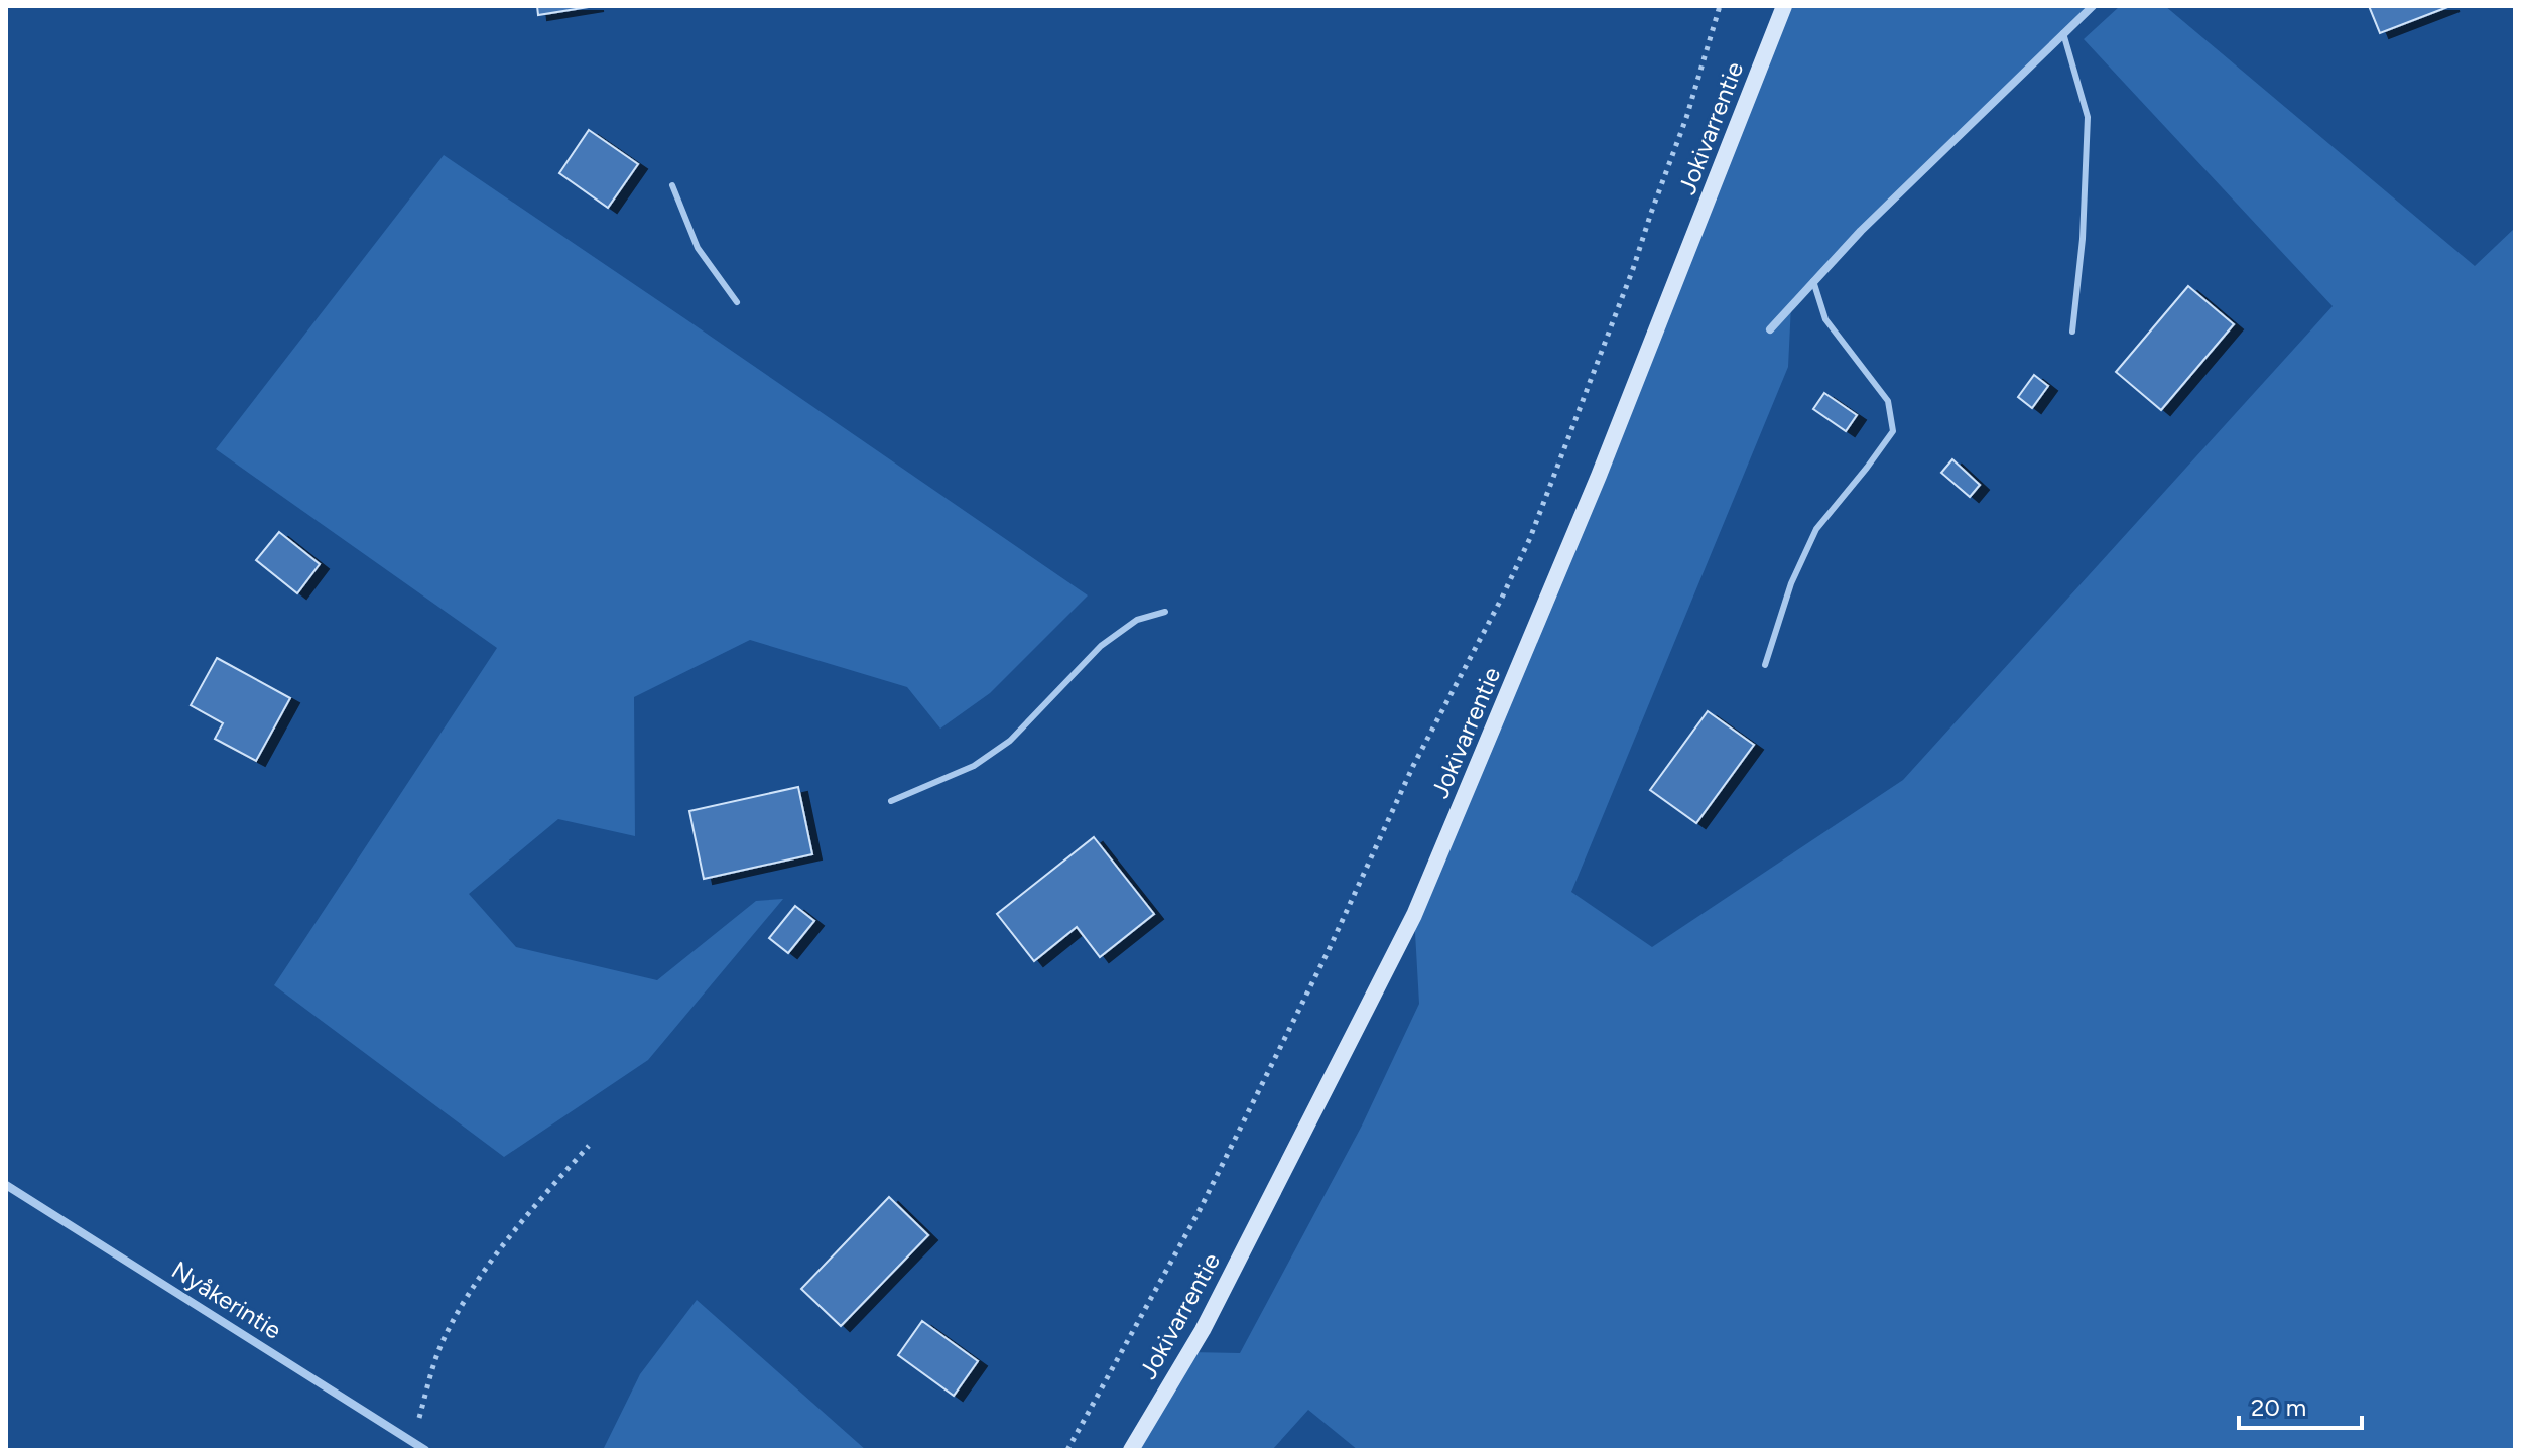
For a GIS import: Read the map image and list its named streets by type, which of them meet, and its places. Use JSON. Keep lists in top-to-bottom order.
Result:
{
  "streets": {
    "street": ["Jokivarrentie", "Nyåkerintie"]
  },
  "scale_bar": "20 m"
}
